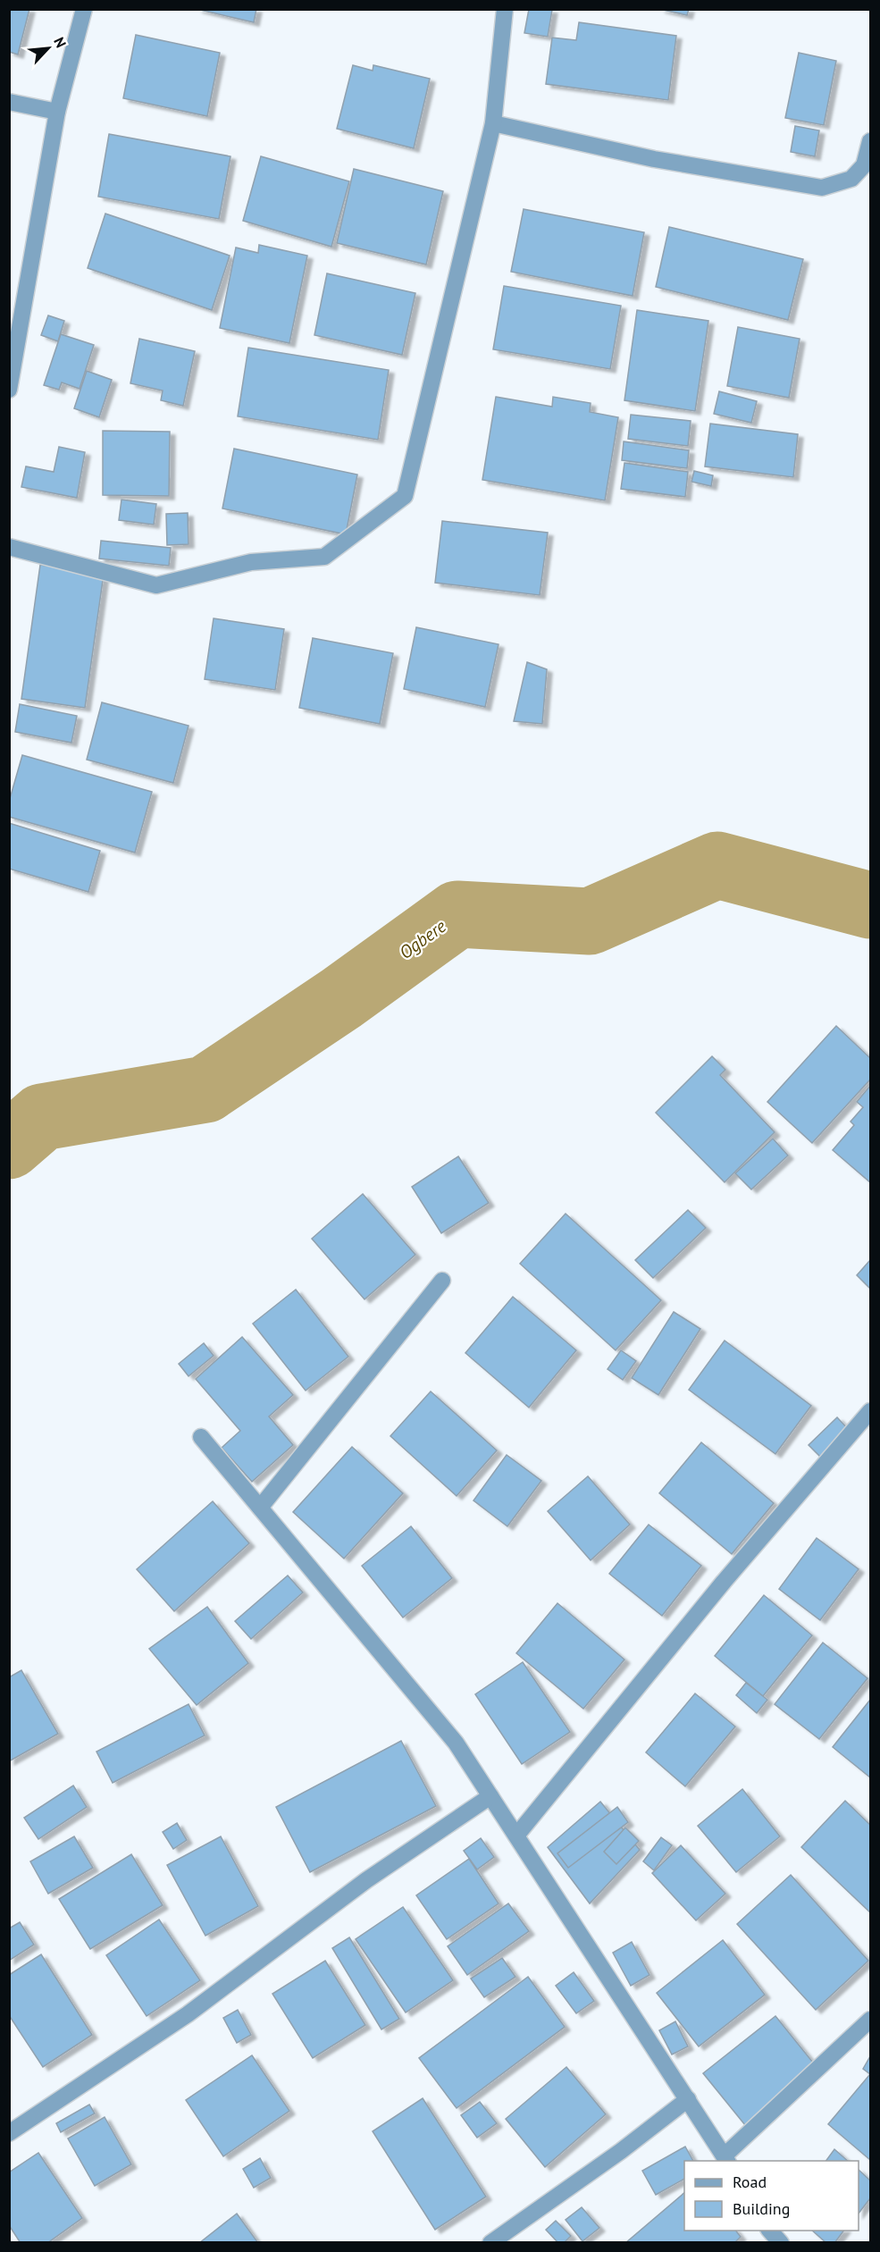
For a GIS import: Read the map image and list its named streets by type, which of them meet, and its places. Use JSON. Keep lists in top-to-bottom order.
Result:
{
  "water": ["Ogbere"],
  "legend": ["Road", "Building"],
  "north": "top right"
}
